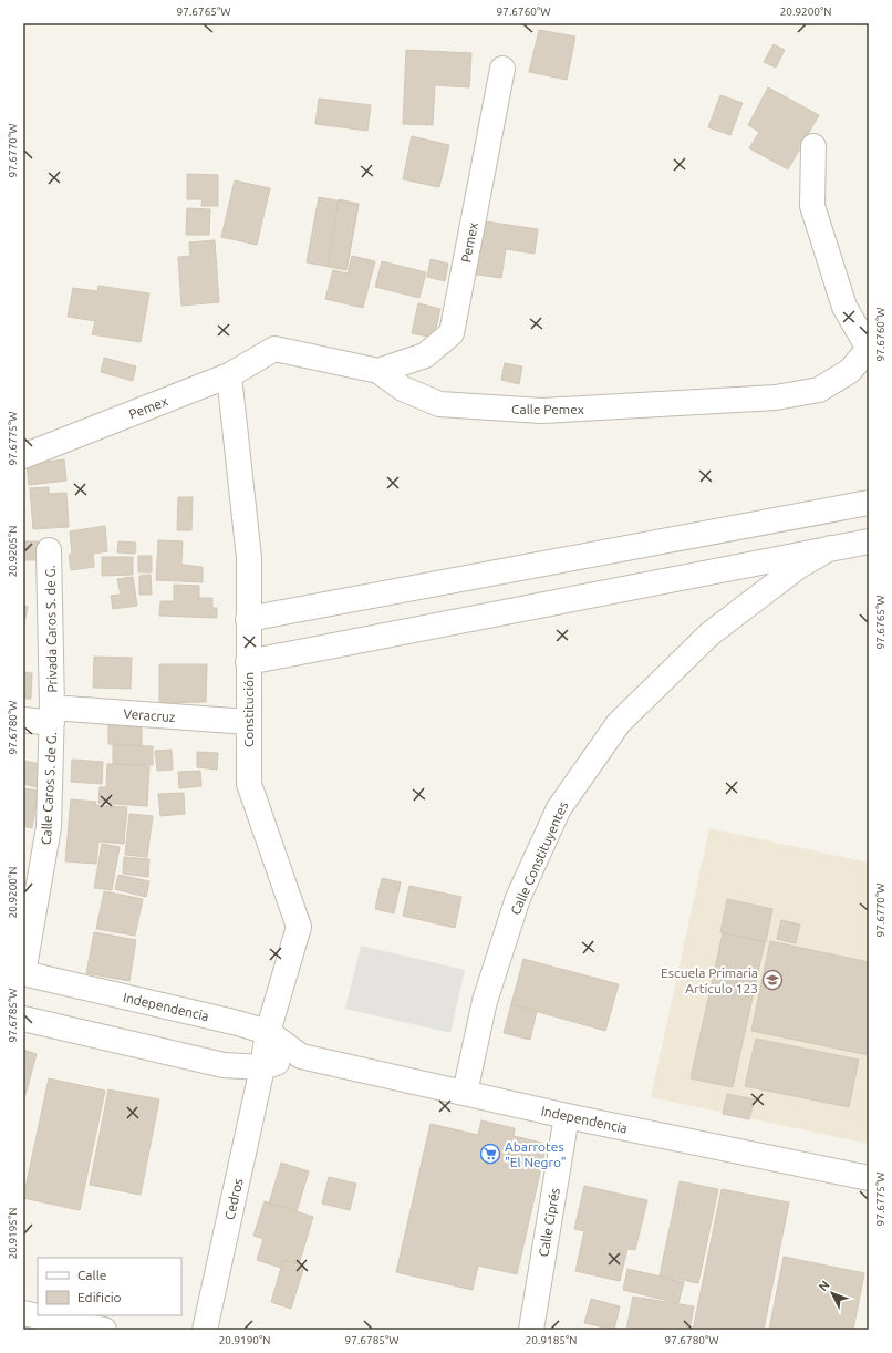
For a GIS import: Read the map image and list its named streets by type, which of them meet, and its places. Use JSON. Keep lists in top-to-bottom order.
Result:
{
  "streets": {
    "street": [
      "Pemex",
      "Calle Pemex",
      "Privada Caros S. de G.",
      "Constitución",
      "Veracruz",
      "Calle Caros S. de G.",
      "Calle Constituyentes",
      "Independencia",
      "Cedros",
      "Calle Ciprés"
    ]
  },
  "crossings": [
    ["Pemex", "Calle Pemex"],
    ["Pemex", "Constitución"],
    ["Calle Pemex", "Constitución"],
    ["Privada Caros S. de G.", "Veracruz"],
    ["Privada Caros S. de G.", "Calle Caros S. de G."],
    ["Constitución", "Veracruz"],
    ["Constitución", "Independencia"],
    ["Constitución", "Cedros"],
    ["Veracruz", "Calle Caros S. de G."],
    ["Calle Caros S. de G.", "Independencia"],
    ["Calle Constituyentes", "Independencia"],
    ["Independencia", "Cedros"],
    ["Independencia", "Calle Ciprés"]
  ],
  "places": {
    "school or university": ["Escuela Primaria Artículo 123"],
    "supermarket": ["Abarrotes \"El Negro\""]
  },
  "legend": ["Calle", "Edificio"],
  "north": "top left",
  "coordinates": [
    "97.6765°W",
    "97.6760°W",
    "20.9200°N",
    "97.6770°W",
    "97.6775°W",
    "20.9205°N",
    "97.6780°W",
    "97.6785°W",
    "20.9195°N",
    "20.9190°N",
    "20.9185°N"
  ]
}
